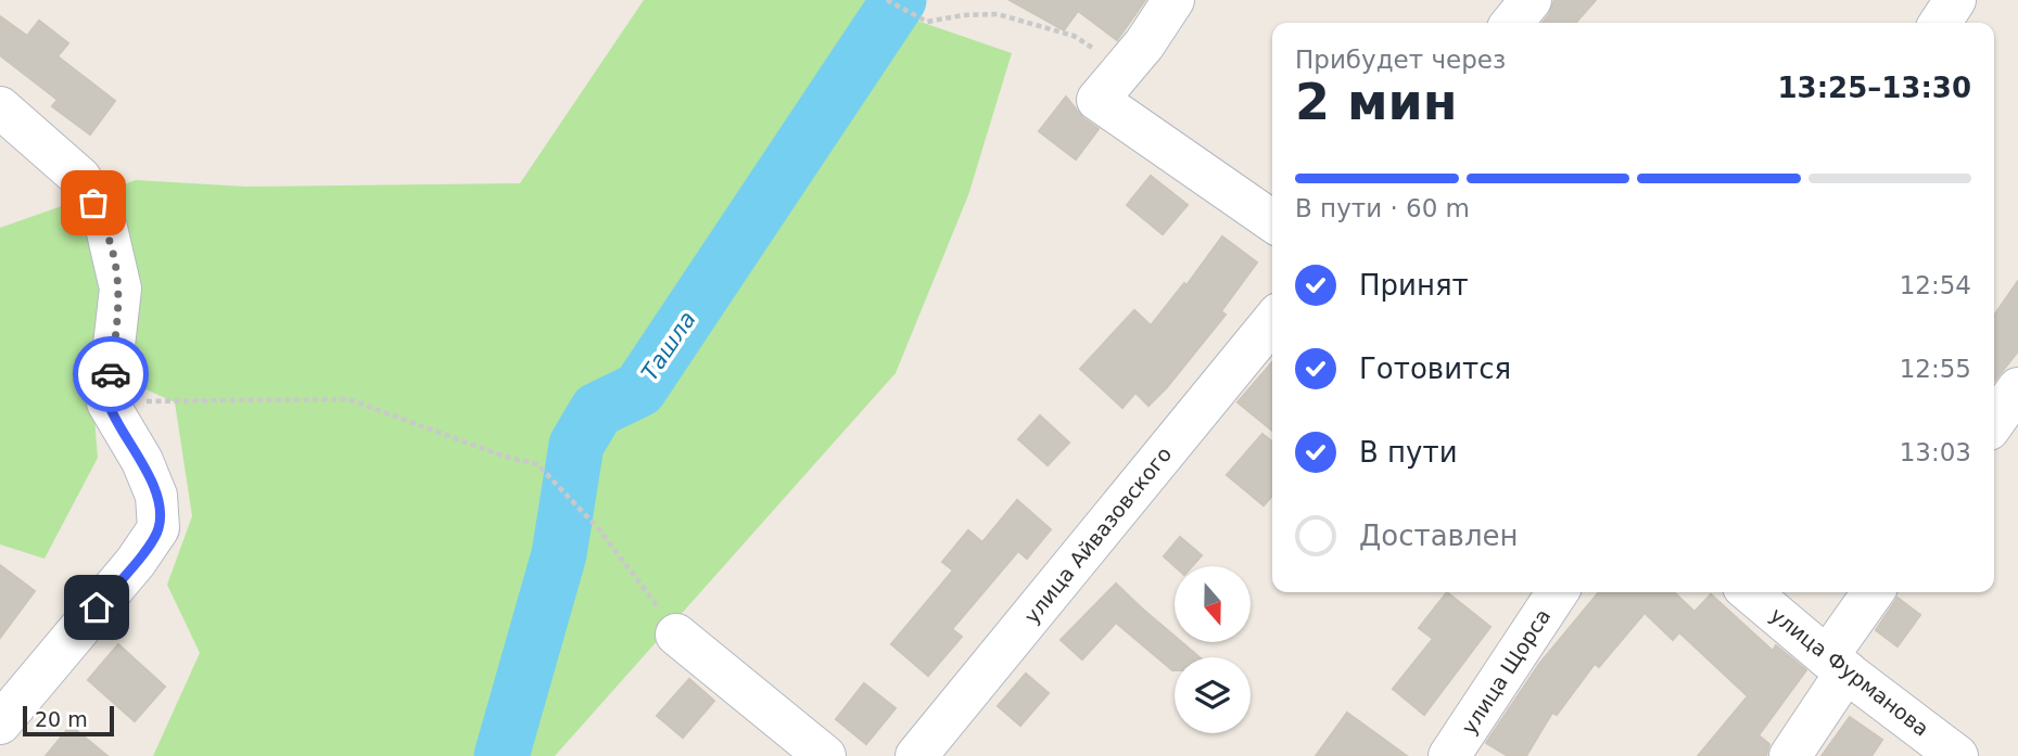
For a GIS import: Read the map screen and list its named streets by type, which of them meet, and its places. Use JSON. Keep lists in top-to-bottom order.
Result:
{
  "streets": {
    "street": ["улица Айвазовского", "улица Щорса", "улица Фурманова"]
  },
  "water": ["Ташла"],
  "scale_bar": "20 m",
  "north": "bottom",
  "page": {
    "heading": ["2 мин", "Прибудет через", "13:25–13:30"],
    "bar": "В пути · 60 m",
    "list": [
      ["Принят", "12:54"],
      ["Готовится", "12:55"],
      ["В пути", "13:03"],
      "Доставлен"
    ],
    "scale": "20 m"
  }
}
